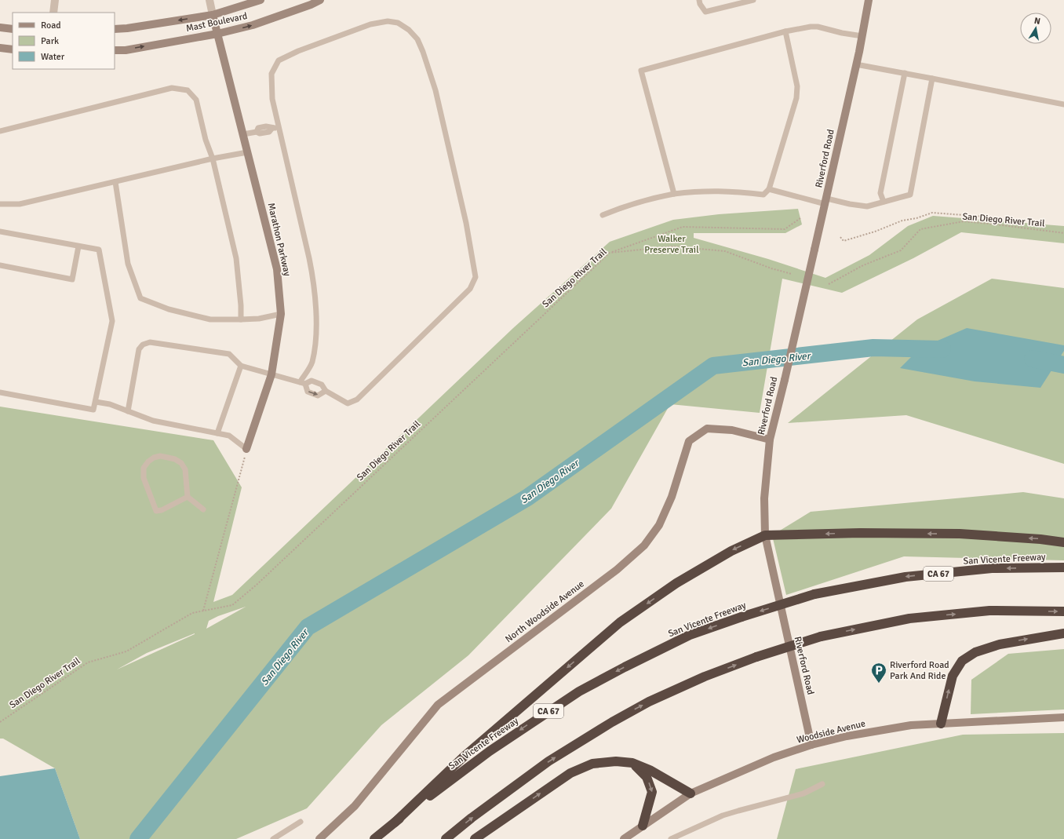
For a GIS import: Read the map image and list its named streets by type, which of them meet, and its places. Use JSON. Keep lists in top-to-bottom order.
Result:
{
  "streets": {
    "highway": ["San Vicente Freeway", "CA 67"],
    "street": [
      "Mast Boulevard",
      "Riverford Road",
      "Marathon Parkway",
      "North Woodside Avenue",
      "Woodside Avenue"
    ],
    "path": ["San Diego River Trail"]
  },
  "crossings": [
    ["Mast Boulevard", "Marathon Parkway"],
    ["Riverford Road", "North Woodside Avenue"],
    ["Riverford Road", "Woodside Avenue"]
  ],
  "water": ["San Diego River"],
  "parks": ["Walker Preserve Trail"],
  "places": {
    "parking": ["Riverford Road Park And Ride"]
  },
  "legend": ["Road", "Park", "Water"],
  "north": "top"
}
